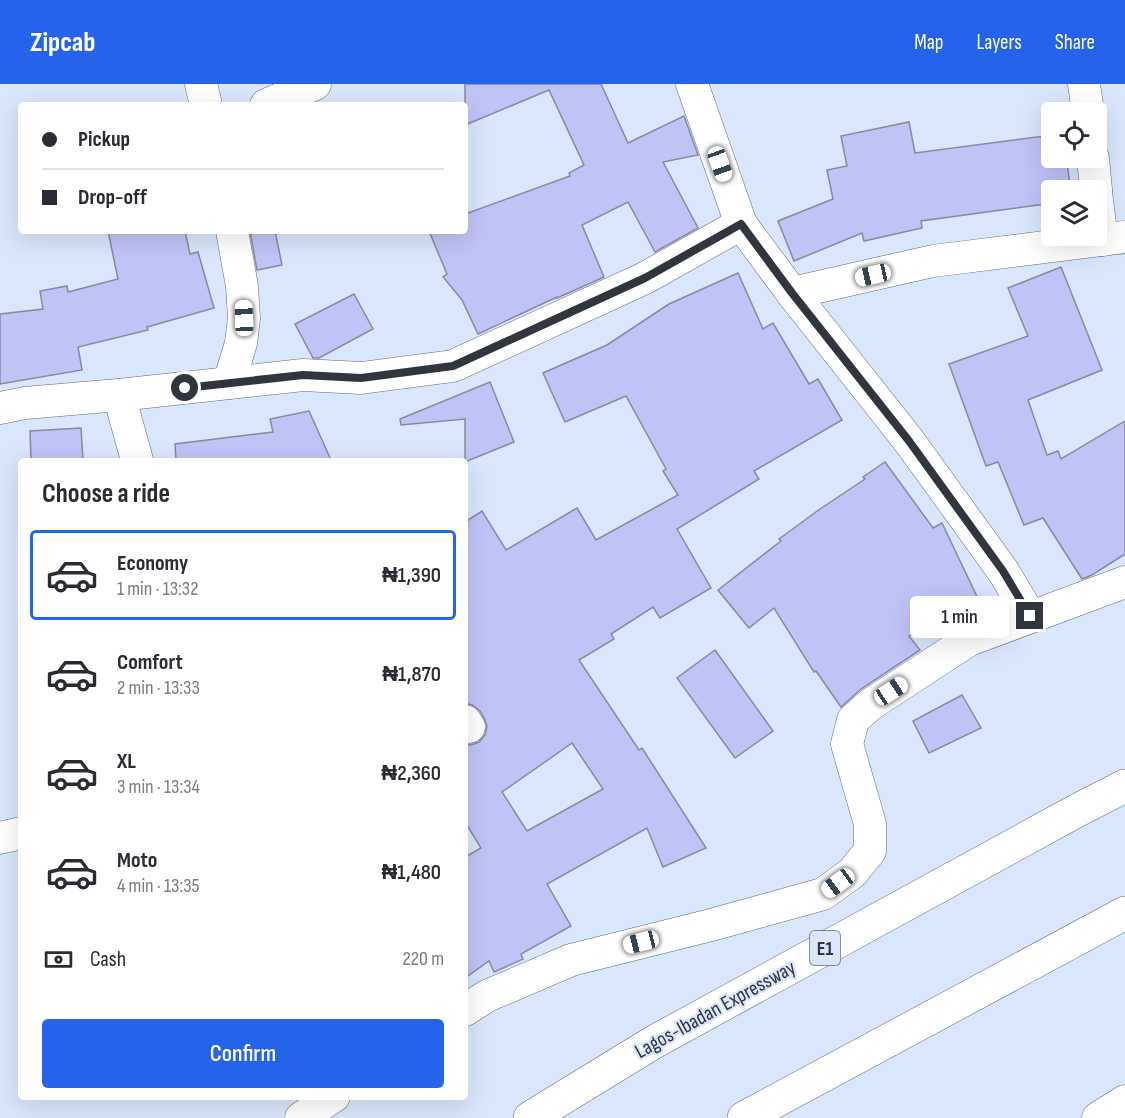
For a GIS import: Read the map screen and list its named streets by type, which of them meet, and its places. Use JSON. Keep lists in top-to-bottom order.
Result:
{
  "streets": {
    "highway": ["E1", "Lagos-Ibadan Expressway"]
  },
  "page": {
    "header": "Zipcab",
    "nav": ["Map", "Layers", "Share"],
    "banner": ["Pickup", "Drop-off"],
    "heading": "Choose a ride",
    "list": [
      {
        "name": "Economy",
        "note": "1 min · 13:32",
        "value": "₦1,390"
      },
      {
        "name": "Comfort",
        "note": "2 min · 13:33",
        "value": "₦1,870"
      },
      {
        "name": "XL",
        "note": "3 min · 13:34",
        "value": "₦2,360"
      },
      {
        "name": "Moto",
        "note": "4 min · 13:35",
        "value": "₦1,480"
      }
    ],
    "bubble": "1 min",
    "pay": ["Cash", "220 m"],
    "buttons": "Confirm"
  }
}
